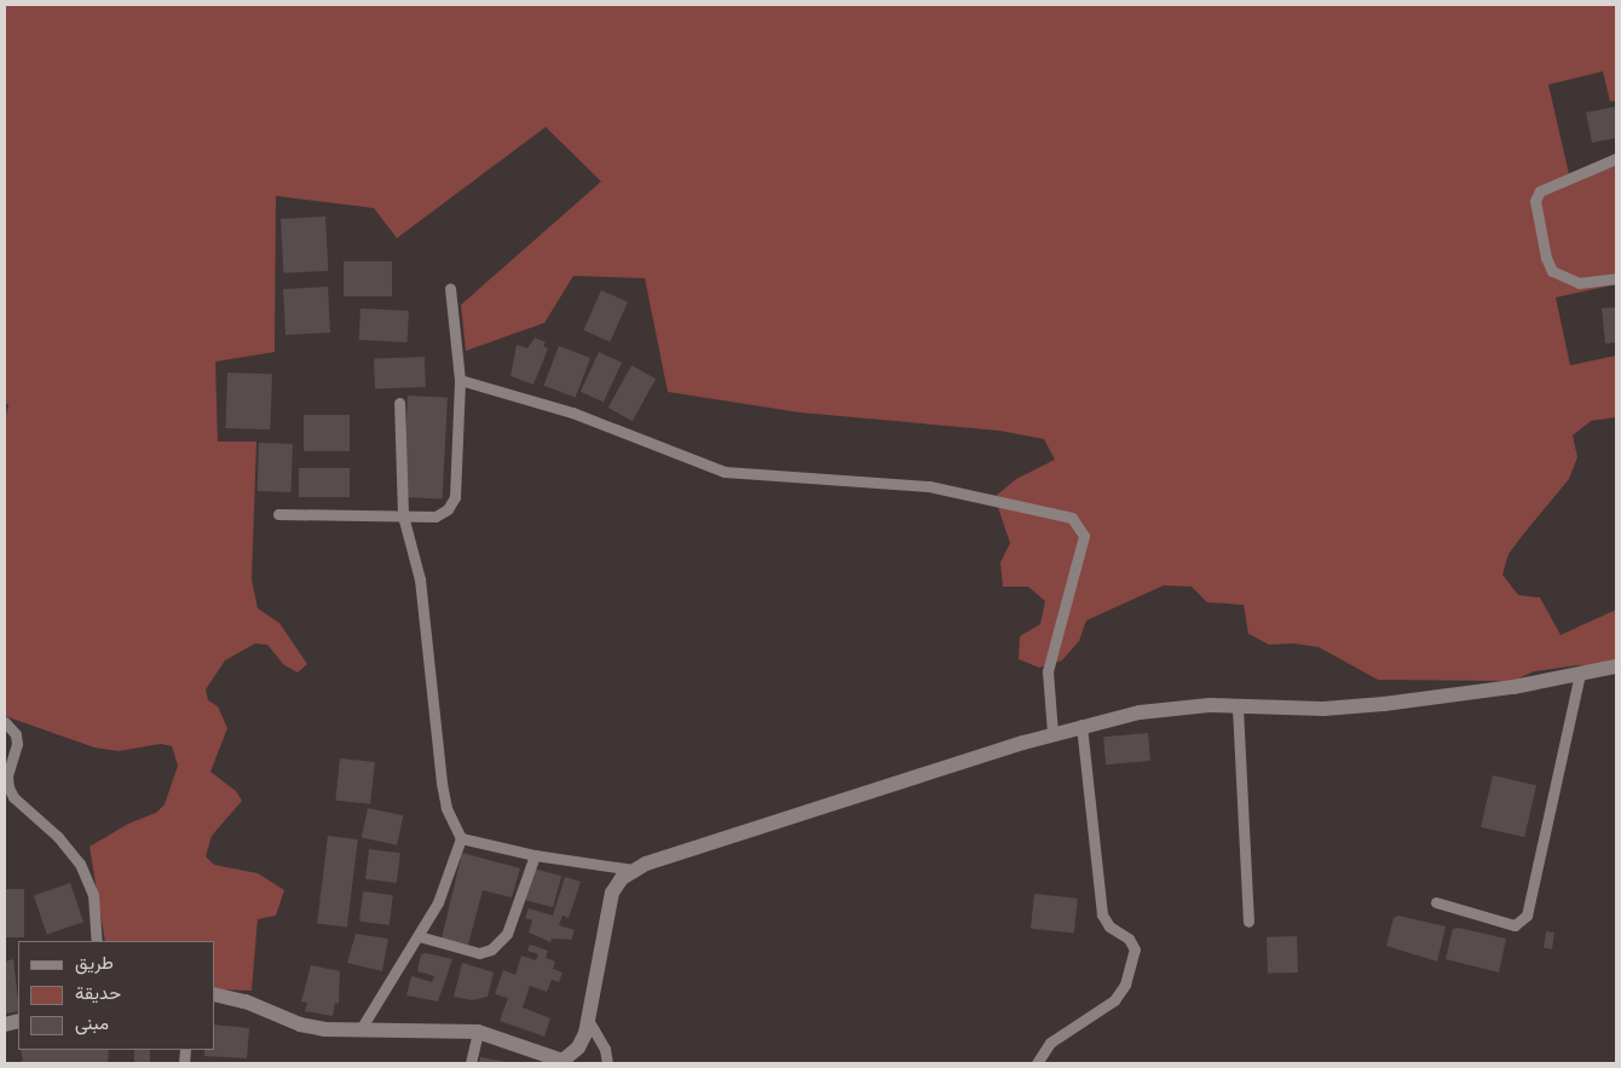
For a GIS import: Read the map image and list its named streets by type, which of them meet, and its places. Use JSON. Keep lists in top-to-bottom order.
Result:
{
  "legend": ["طريق", "حديقة", "مبنى"]
}
